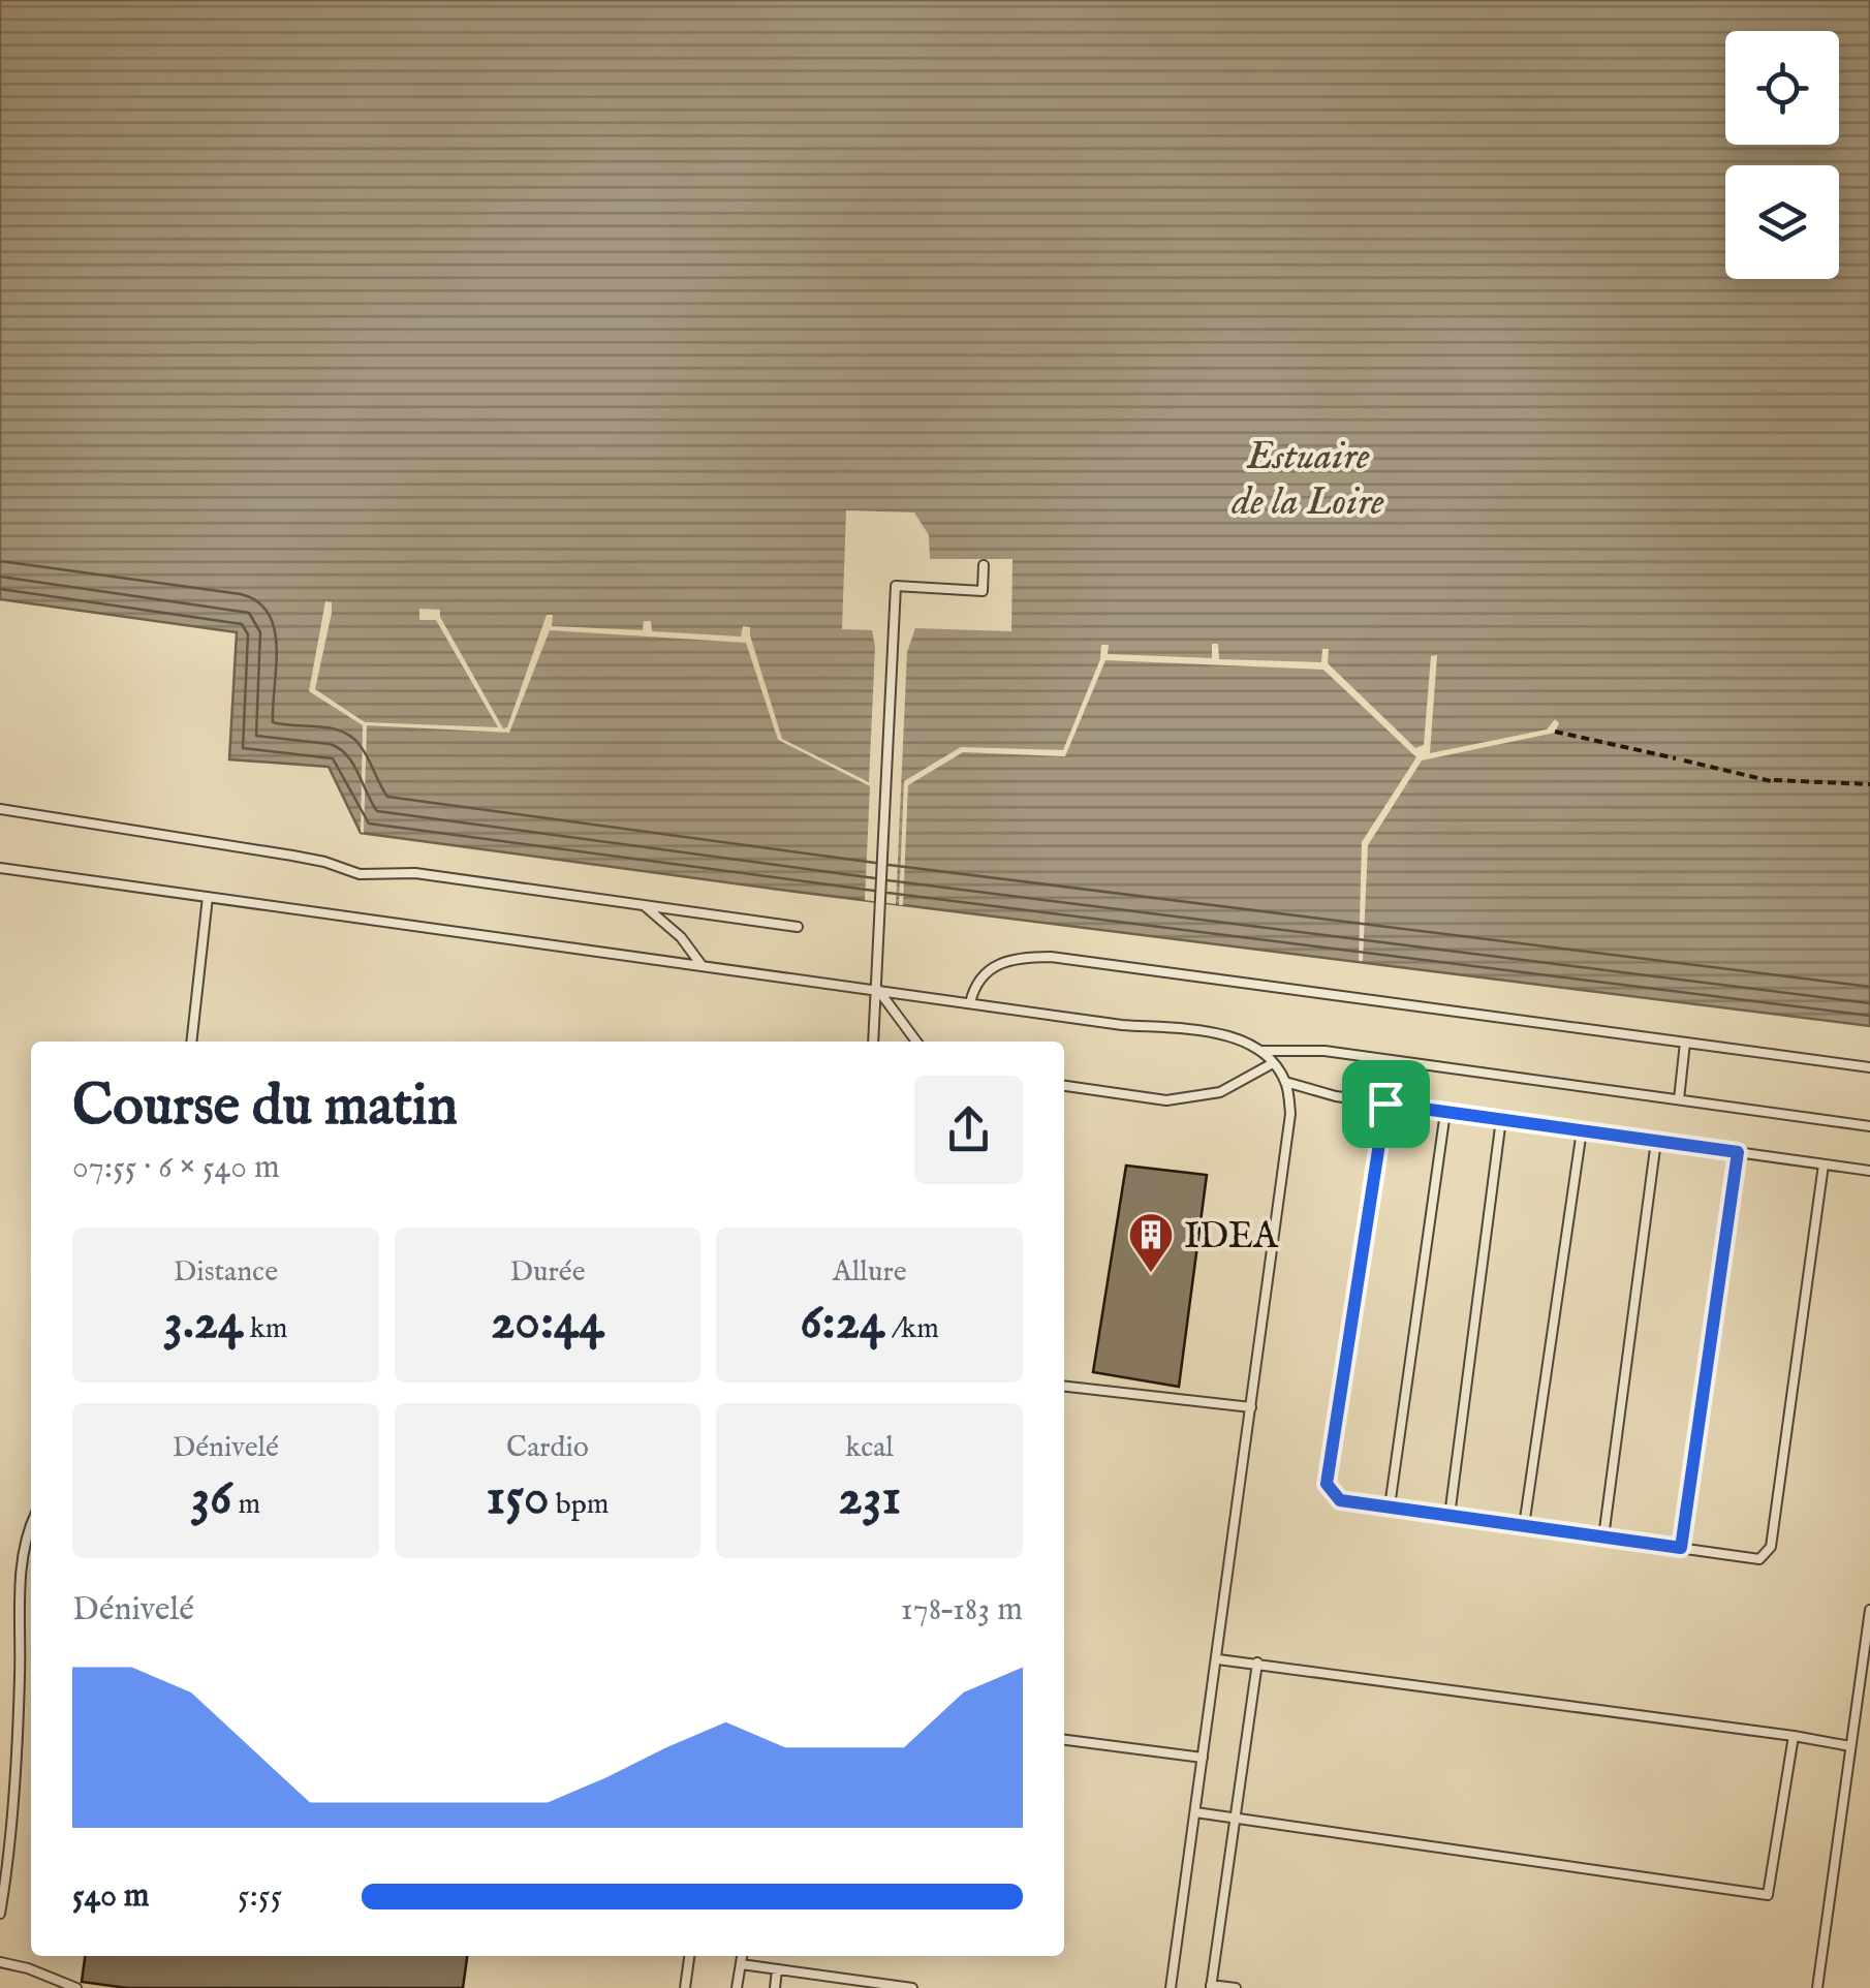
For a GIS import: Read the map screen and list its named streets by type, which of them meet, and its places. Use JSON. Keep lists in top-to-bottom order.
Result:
{
  "water": ["Estuaire de la Loire"],
  "places": {
    "building": ["IDEA"]
  },
  "page": {
    "heading": ["Course du matin", "07:55 · 6 × 540 m"],
    "stats": [
      ["Distance", "3.24 km"],
      ["Durée", "20:44"],
      ["Allure", "6:24 /km"],
      ["Dénivelé", "36 m"],
      ["Cardio", "150 bpm"],
      ["kcal", "231"]
    ],
    "chart": ["Dénivelé", "178–183 m"],
    "list": [
      {
        "name": "540 m",
        "note": "5:55"
      }
    ]
  }
}
